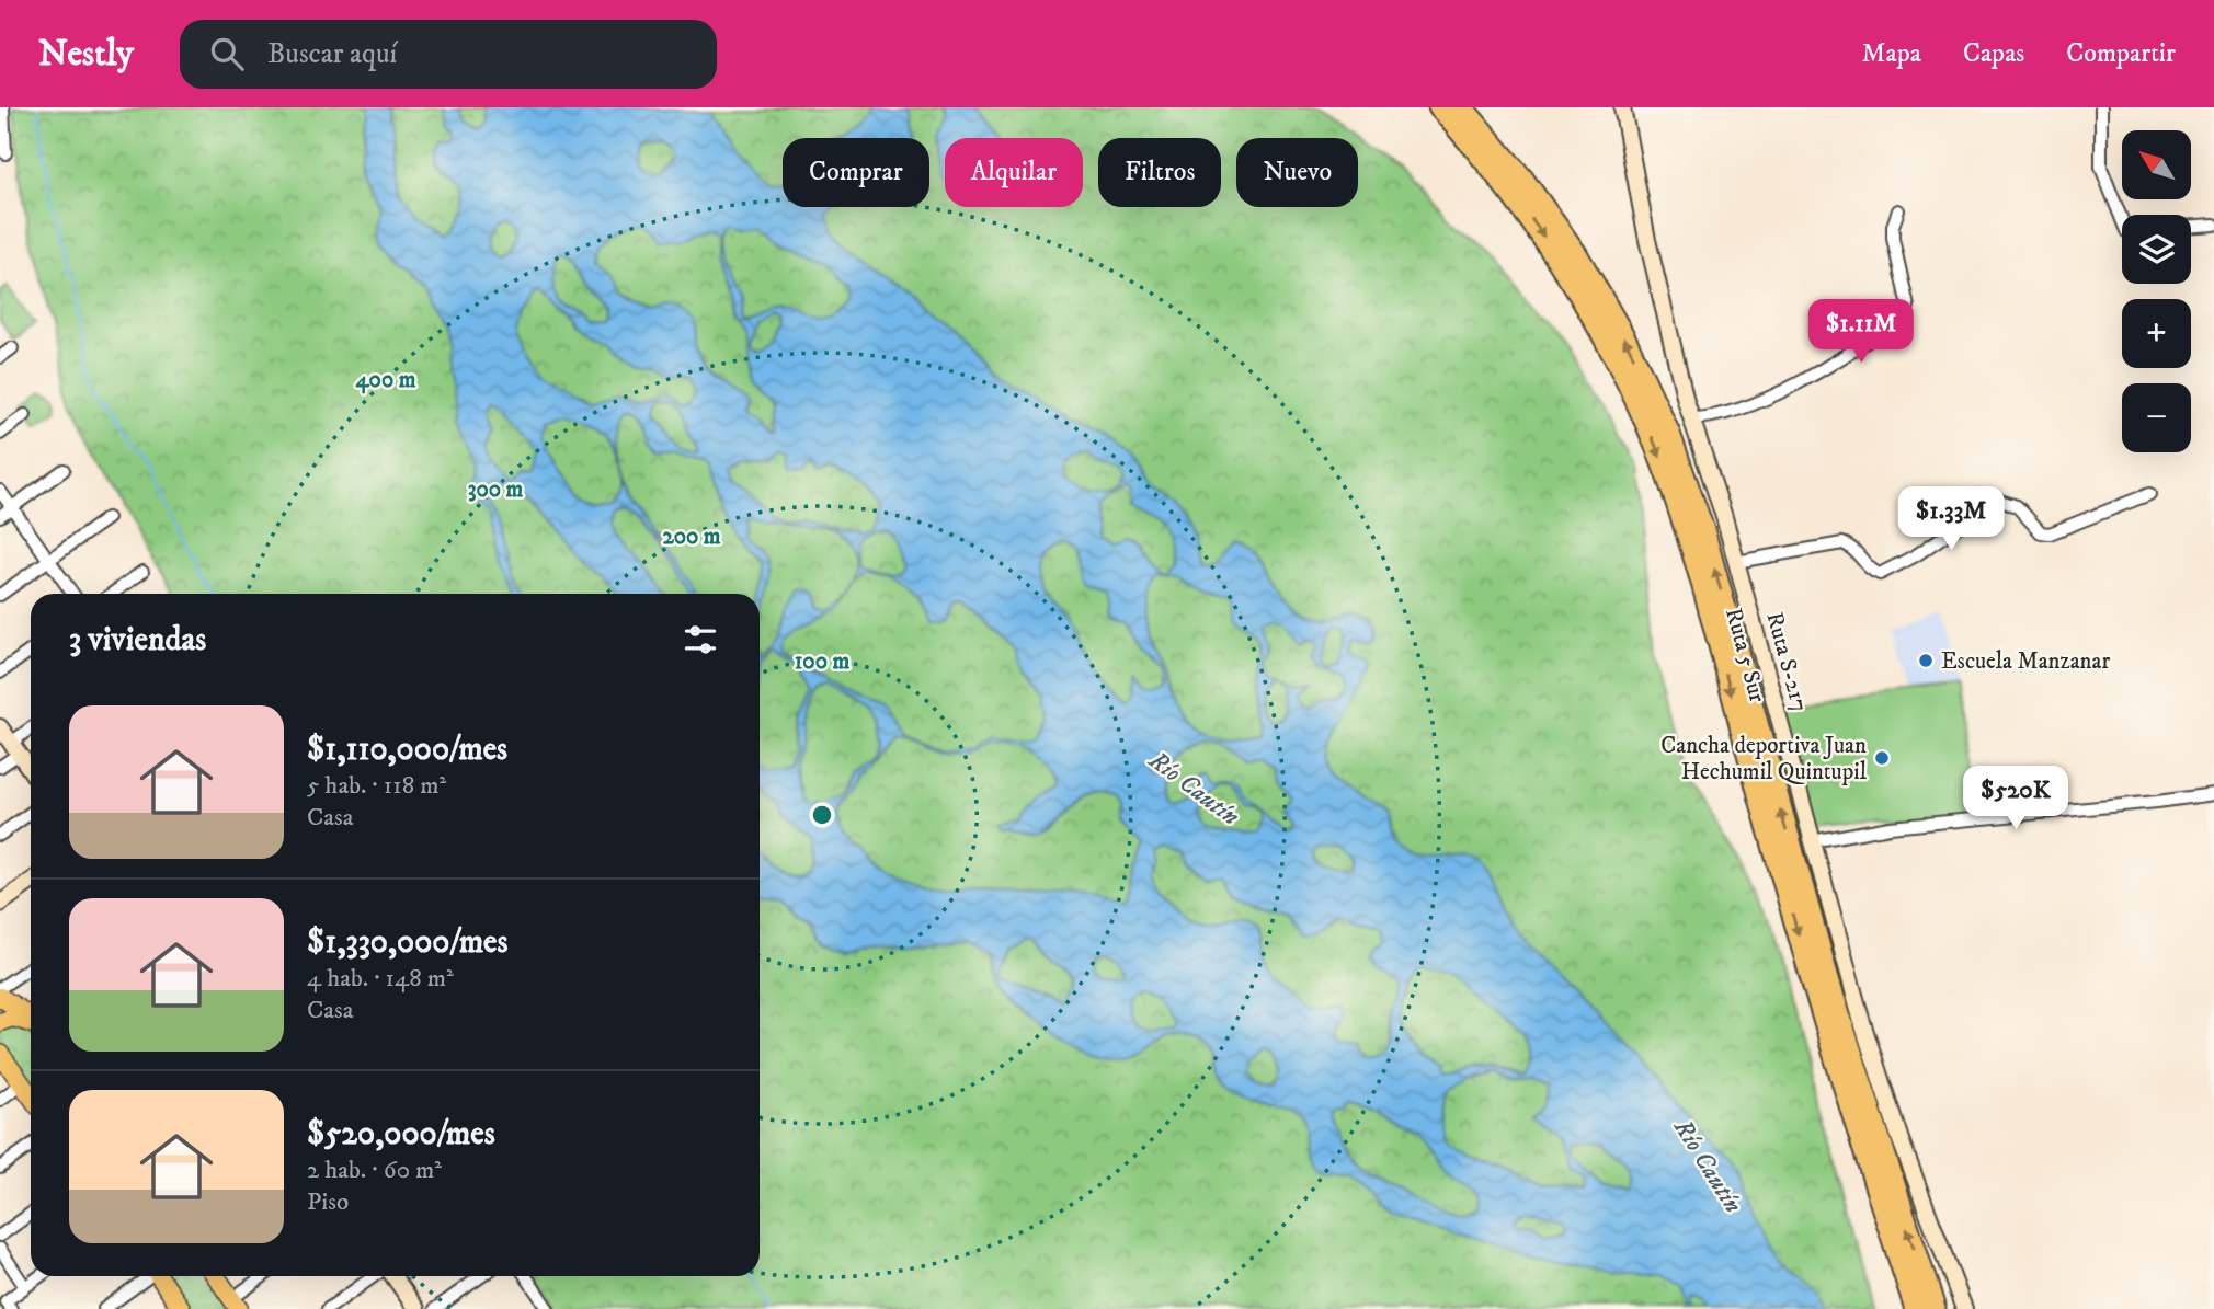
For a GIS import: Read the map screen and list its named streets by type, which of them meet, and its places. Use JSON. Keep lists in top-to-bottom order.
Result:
{
  "streets": {
    "highway": ["Ruta 5 Sur"],
    "main road": ["Ruta S-217"]
  },
  "water": ["Río Cautín"],
  "places": ["Escuela Manzanar", "Cancha deportiva Juan Hechumil Quintupil"],
  "north": "top left",
  "page": {
    "header": "Nestly",
    "search": "Buscar aquí",
    "nav": ["Mapa", "Capas", "Compartir"],
    "map_buttons": ["+", "−"],
    "chip": [
      "Comprar",
      "Alquilar",
      "Filtros",
      "Nuevo"
    ],
    "price": ["$1.11M", "$1.33M", "$520K"],
    "heading": "3 viviendas",
    "list": [
      {
        "name": "$1,110,000/mes",
        "note": "5 hab. · 118 m² · Casa"
      },
      {
        "name": "$1,330,000/mes",
        "note": "4 hab. · 148 m² · Casa"
      },
      {
        "name": "$520,000/mes",
        "note": "2 hab. · 60 m² · Piso"
      }
    ]
  },
  "rings": [
    "400 m",
    "300 m",
    "200 m",
    "100 m"
  ]
}
